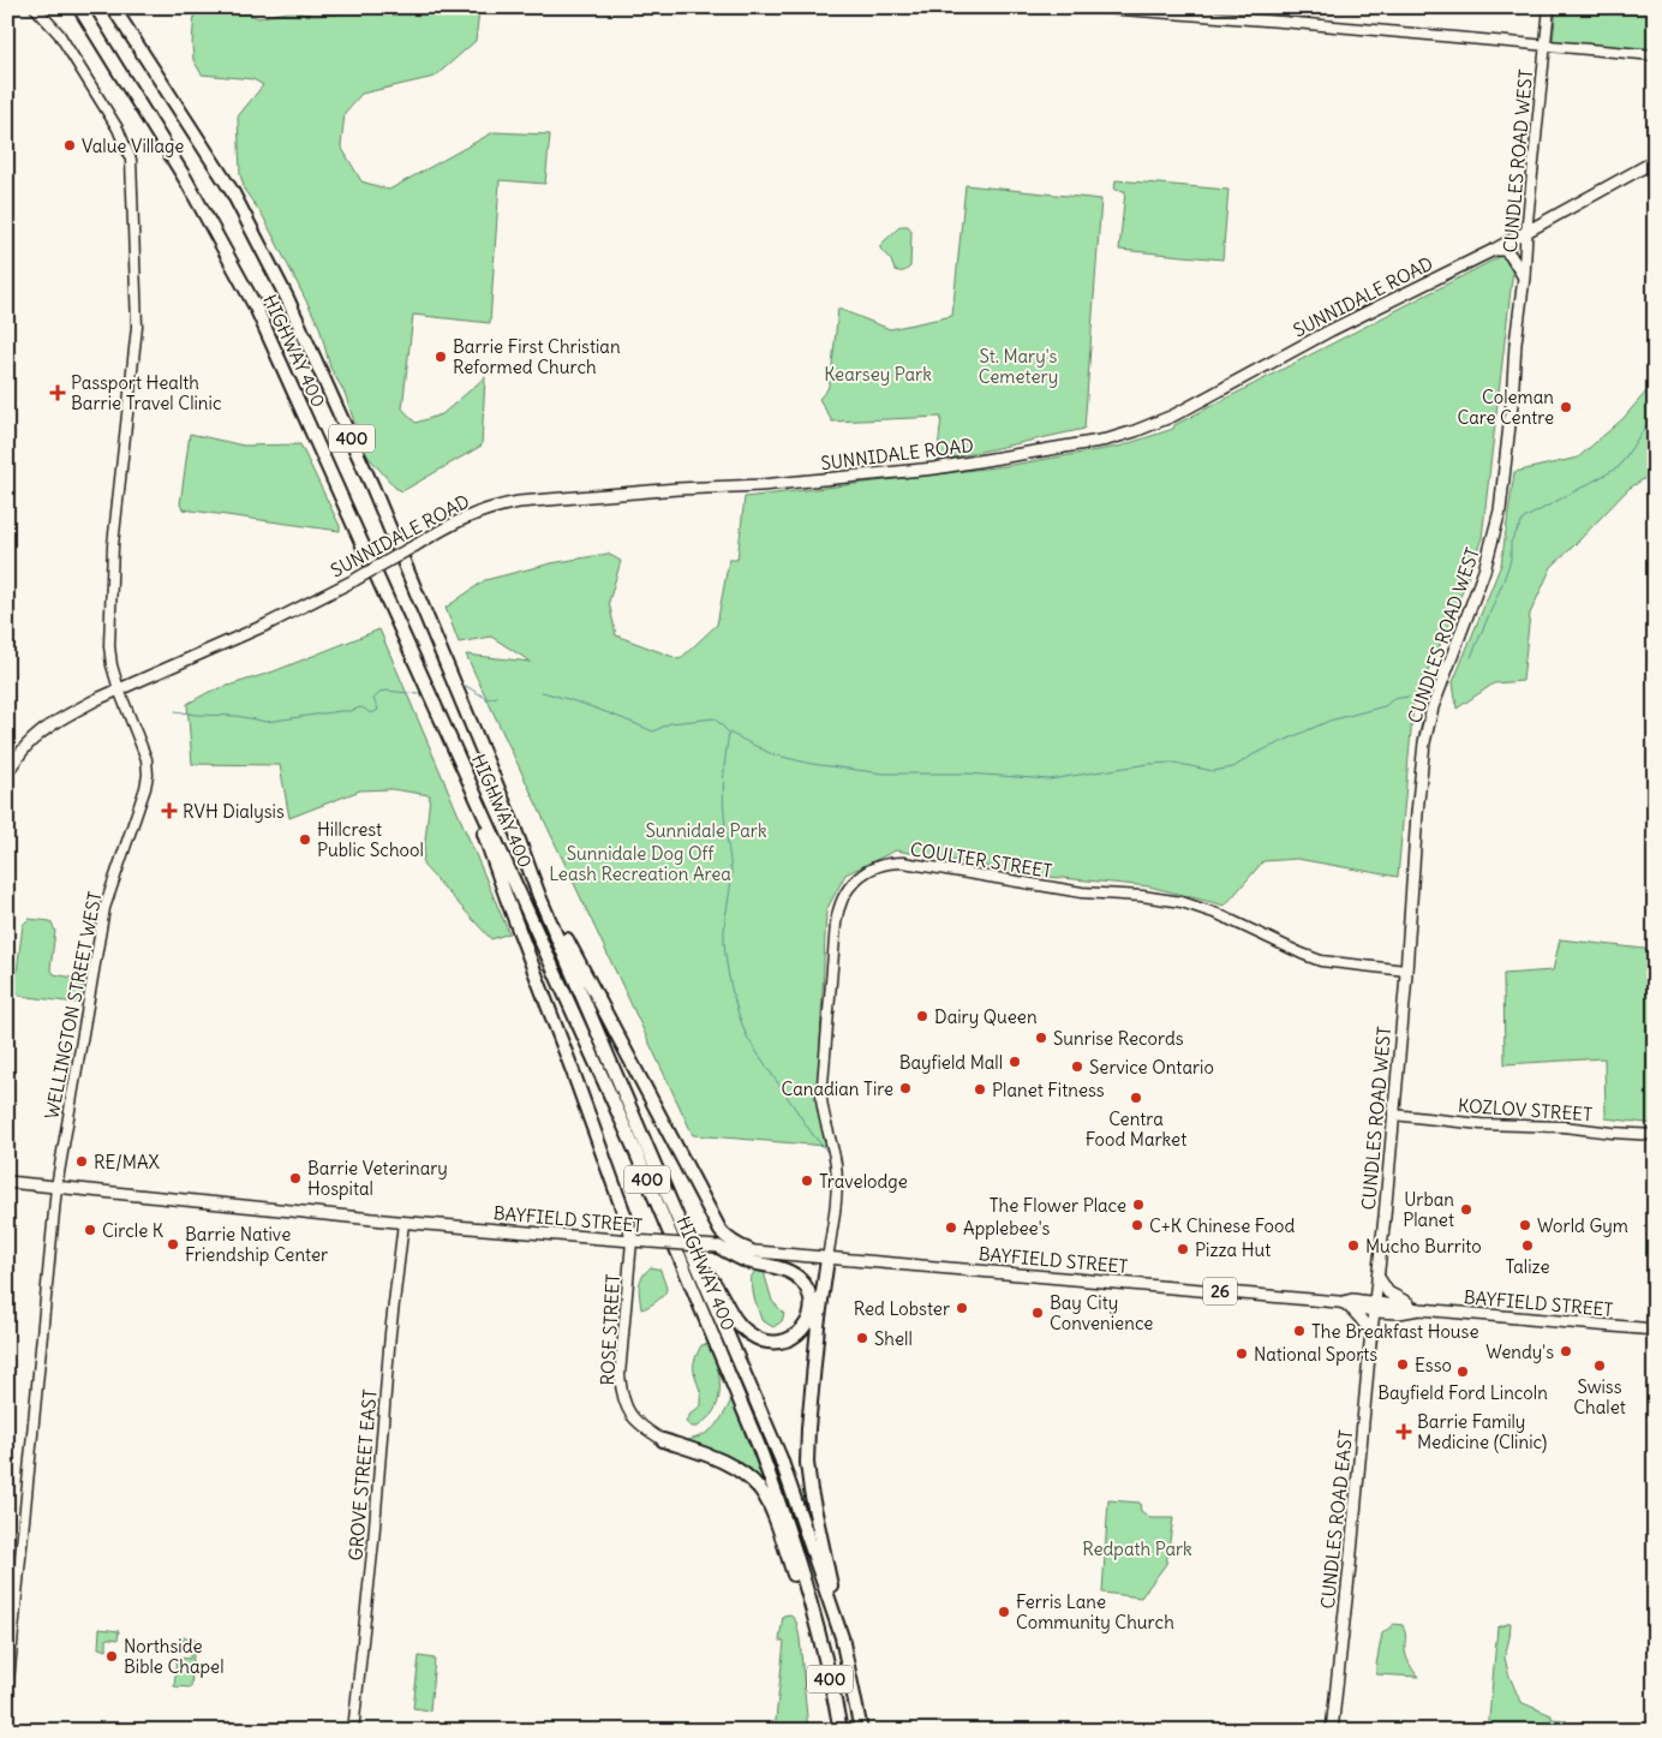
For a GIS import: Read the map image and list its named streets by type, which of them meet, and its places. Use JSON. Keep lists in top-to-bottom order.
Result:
{
  "streets": {
    "highway": ["HIGHWAY 400", "400"],
    "main road": [
      "CUNDLES ROAD WEST",
      "SUNNIDALE ROAD",
      "BAYFIELD STREET",
      "26",
      "CUNDLES ROAD EAST"
    ],
    "street": [
      "COULTER STREET",
      "WELLINGTON STREET WEST",
      "KOZLOV STREET",
      "ROSE STREET",
      "GROVE STREET EAST"
    ]
  },
  "crossings": [
    ["CUNDLES ROAD WEST", "SUNNIDALE ROAD"],
    ["CUNDLES ROAD WEST", "COULTER STREET"],
    ["CUNDLES ROAD WEST", "KOZLOV STREET"],
    ["CUNDLES ROAD WEST", "BAYFIELD STREET"],
    ["CUNDLES ROAD WEST", "CUNDLES ROAD EAST"],
    ["SUNNIDALE ROAD", "WELLINGTON STREET WEST"],
    ["COULTER STREET", "BAYFIELD STREET"],
    ["WELLINGTON STREET WEST", "BAYFIELD STREET"],
    ["BAYFIELD STREET", "ROSE STREET"],
    ["BAYFIELD STREET", "GROVE STREET EAST"],
    ["BAYFIELD STREET", "CUNDLES ROAD EAST"]
  ],
  "parks": [
    "St. Mary's Cemetery",
    "Kearsey Park",
    "Sunnidale Park",
    "Sunnidale Dog Off Leash Recreation Area",
    "Redpath Park"
  ],
  "places": {
    "other": [
      "Value Village",
      "Barrie First Christian Reformed Church",
      "Coleman Care Centre",
      "Hillcrest Public School",
      "Dairy Queen",
      "Sunrise Records",
      "Bayfield Mall",
      "Service Ontario",
      "Canadian Tire",
      "Planet Fitness",
      "Centra Food Market",
      "RE/MAX",
      "Barrie Veterinary Hospital",
      "Travelodge",
      "The Flower Place",
      "Urban Planet",
      "C+K Chinese Food",
      "World Gym",
      "Applebee's",
      "Circle K",
      "Barrie Native Friendship Center",
      "Mucho Burrito",
      "Talize",
      "Pizza Hut",
      "Red Lobster",
      "Bay City Convenience",
      "The Breakfast House",
      "Shell",
      "Wendy's",
      "National Sports",
      "Esso",
      "Swiss Chalet",
      "Bayfield Ford Lincoln",
      "Ferris Lane Community Church",
      "Northside Bible Chapel"
    ],
    "health": ["Passport Health Barrie Travel Clinic", "RVH Dialysis", "Barrie Family Medicine (Clinic)"]
  }
}
